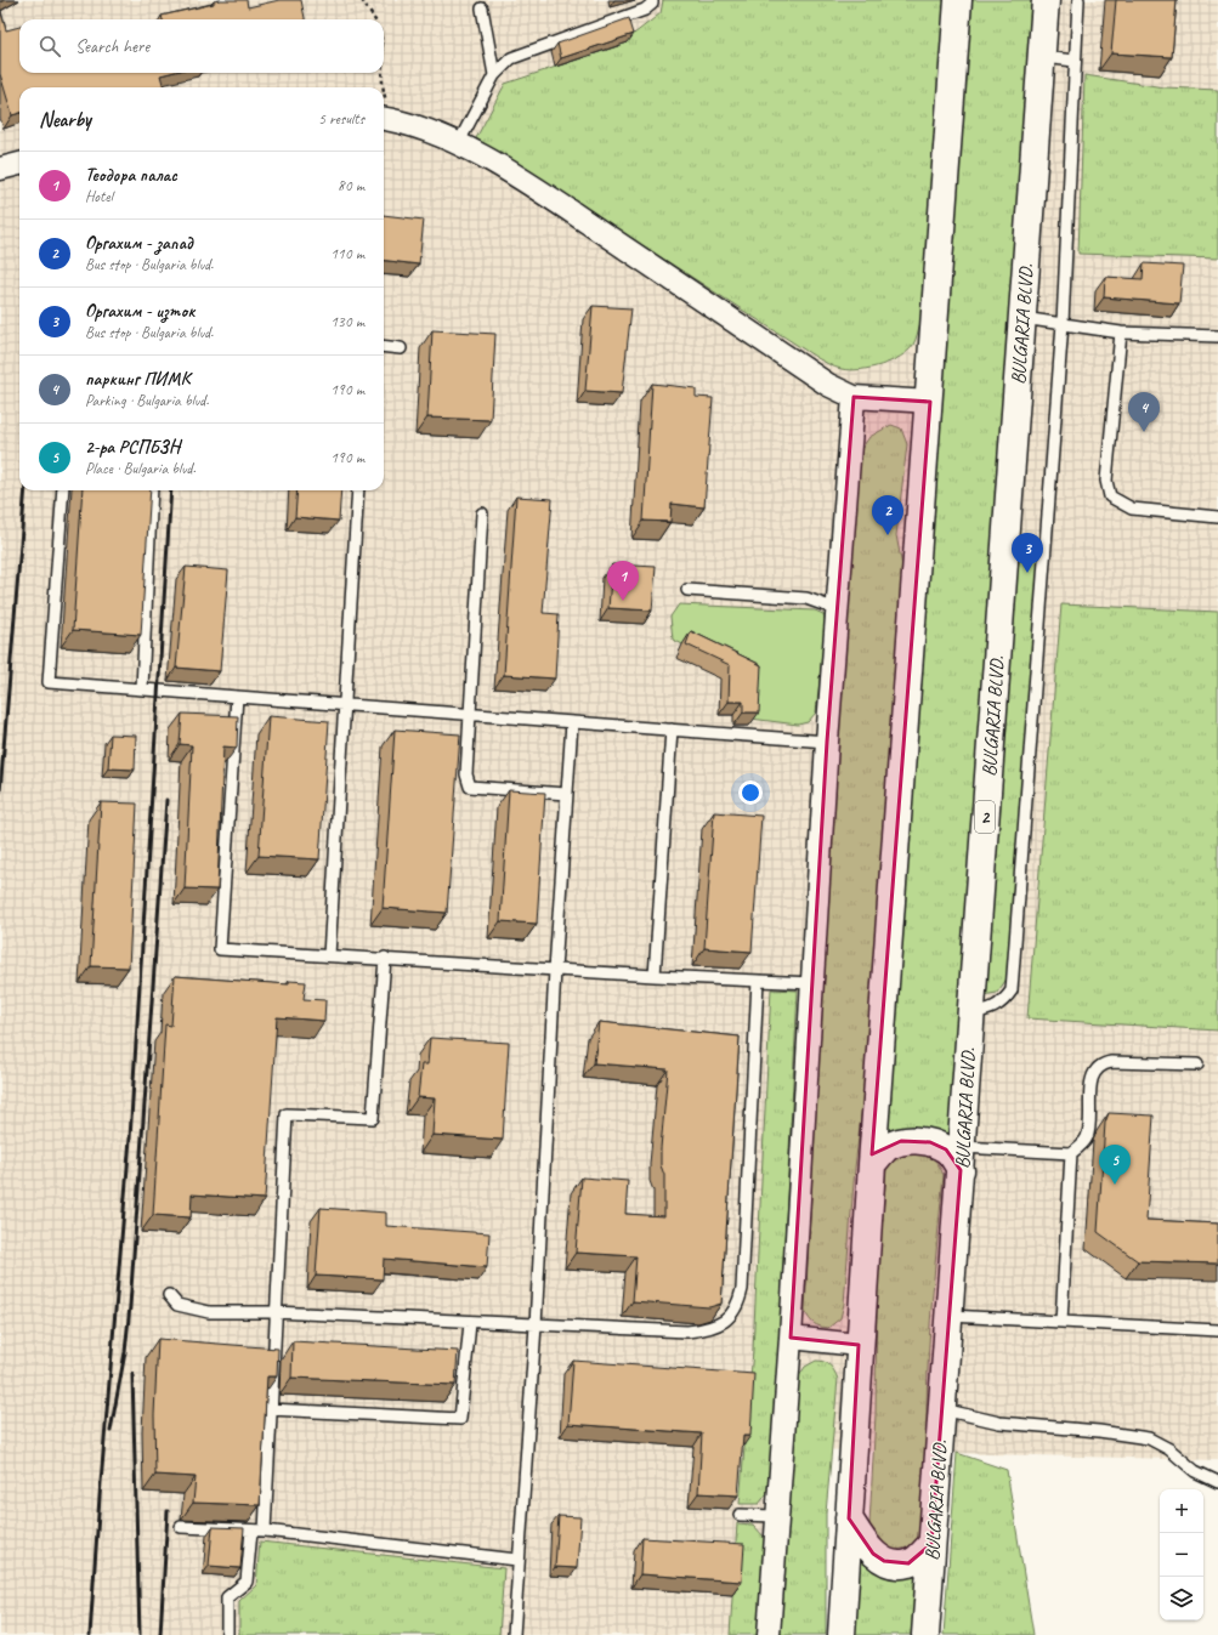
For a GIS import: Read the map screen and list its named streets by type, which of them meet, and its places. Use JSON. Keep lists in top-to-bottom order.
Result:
{
  "streets": {
    "highway": ["BULGARIA BLVD.", "2"]
  },
  "page": {
    "search": "Search here",
    "heading": ["Nearby", "5 results"],
    "list": [
      {
        "mark": "1",
        "name": "Теодора палас",
        "note": "Hotel",
        "value": "80 m"
      },
      {
        "mark": "2",
        "name": "Оргахим - запад",
        "note": "Bus stop · Bulgaria blvd.",
        "value": "110 m"
      },
      {
        "mark": "3",
        "name": "Оргахим - изток",
        "note": "Bus stop · Bulgaria blvd.",
        "value": "130 m"
      },
      {
        "mark": "4",
        "name": "паркинг ПИМК",
        "note": "Parking · Bulgaria blvd.",
        "value": "190 m"
      },
      {
        "mark": "5",
        "name": "2-ра РСПБЗН",
        "note": "Place · Bulgaria blvd.",
        "value": "190 m"
      }
    ],
    "pins": [
      "4",
      "2",
      "3",
      "1",
      "5"
    ],
    "map_buttons": ["+", "−"]
  }
}
